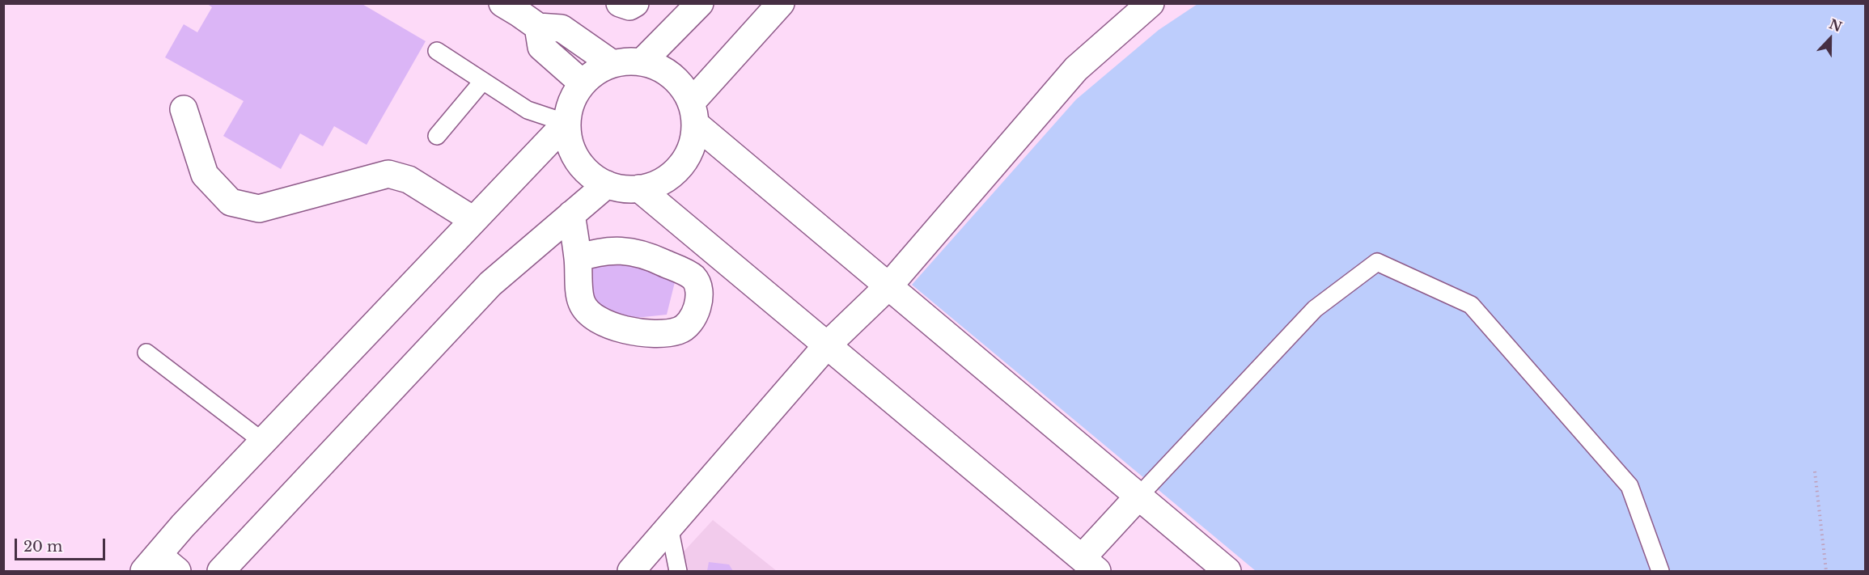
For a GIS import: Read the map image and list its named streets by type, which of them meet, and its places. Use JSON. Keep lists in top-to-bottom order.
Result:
{
  "scale_bar": "20 m",
  "north": "top"
}
